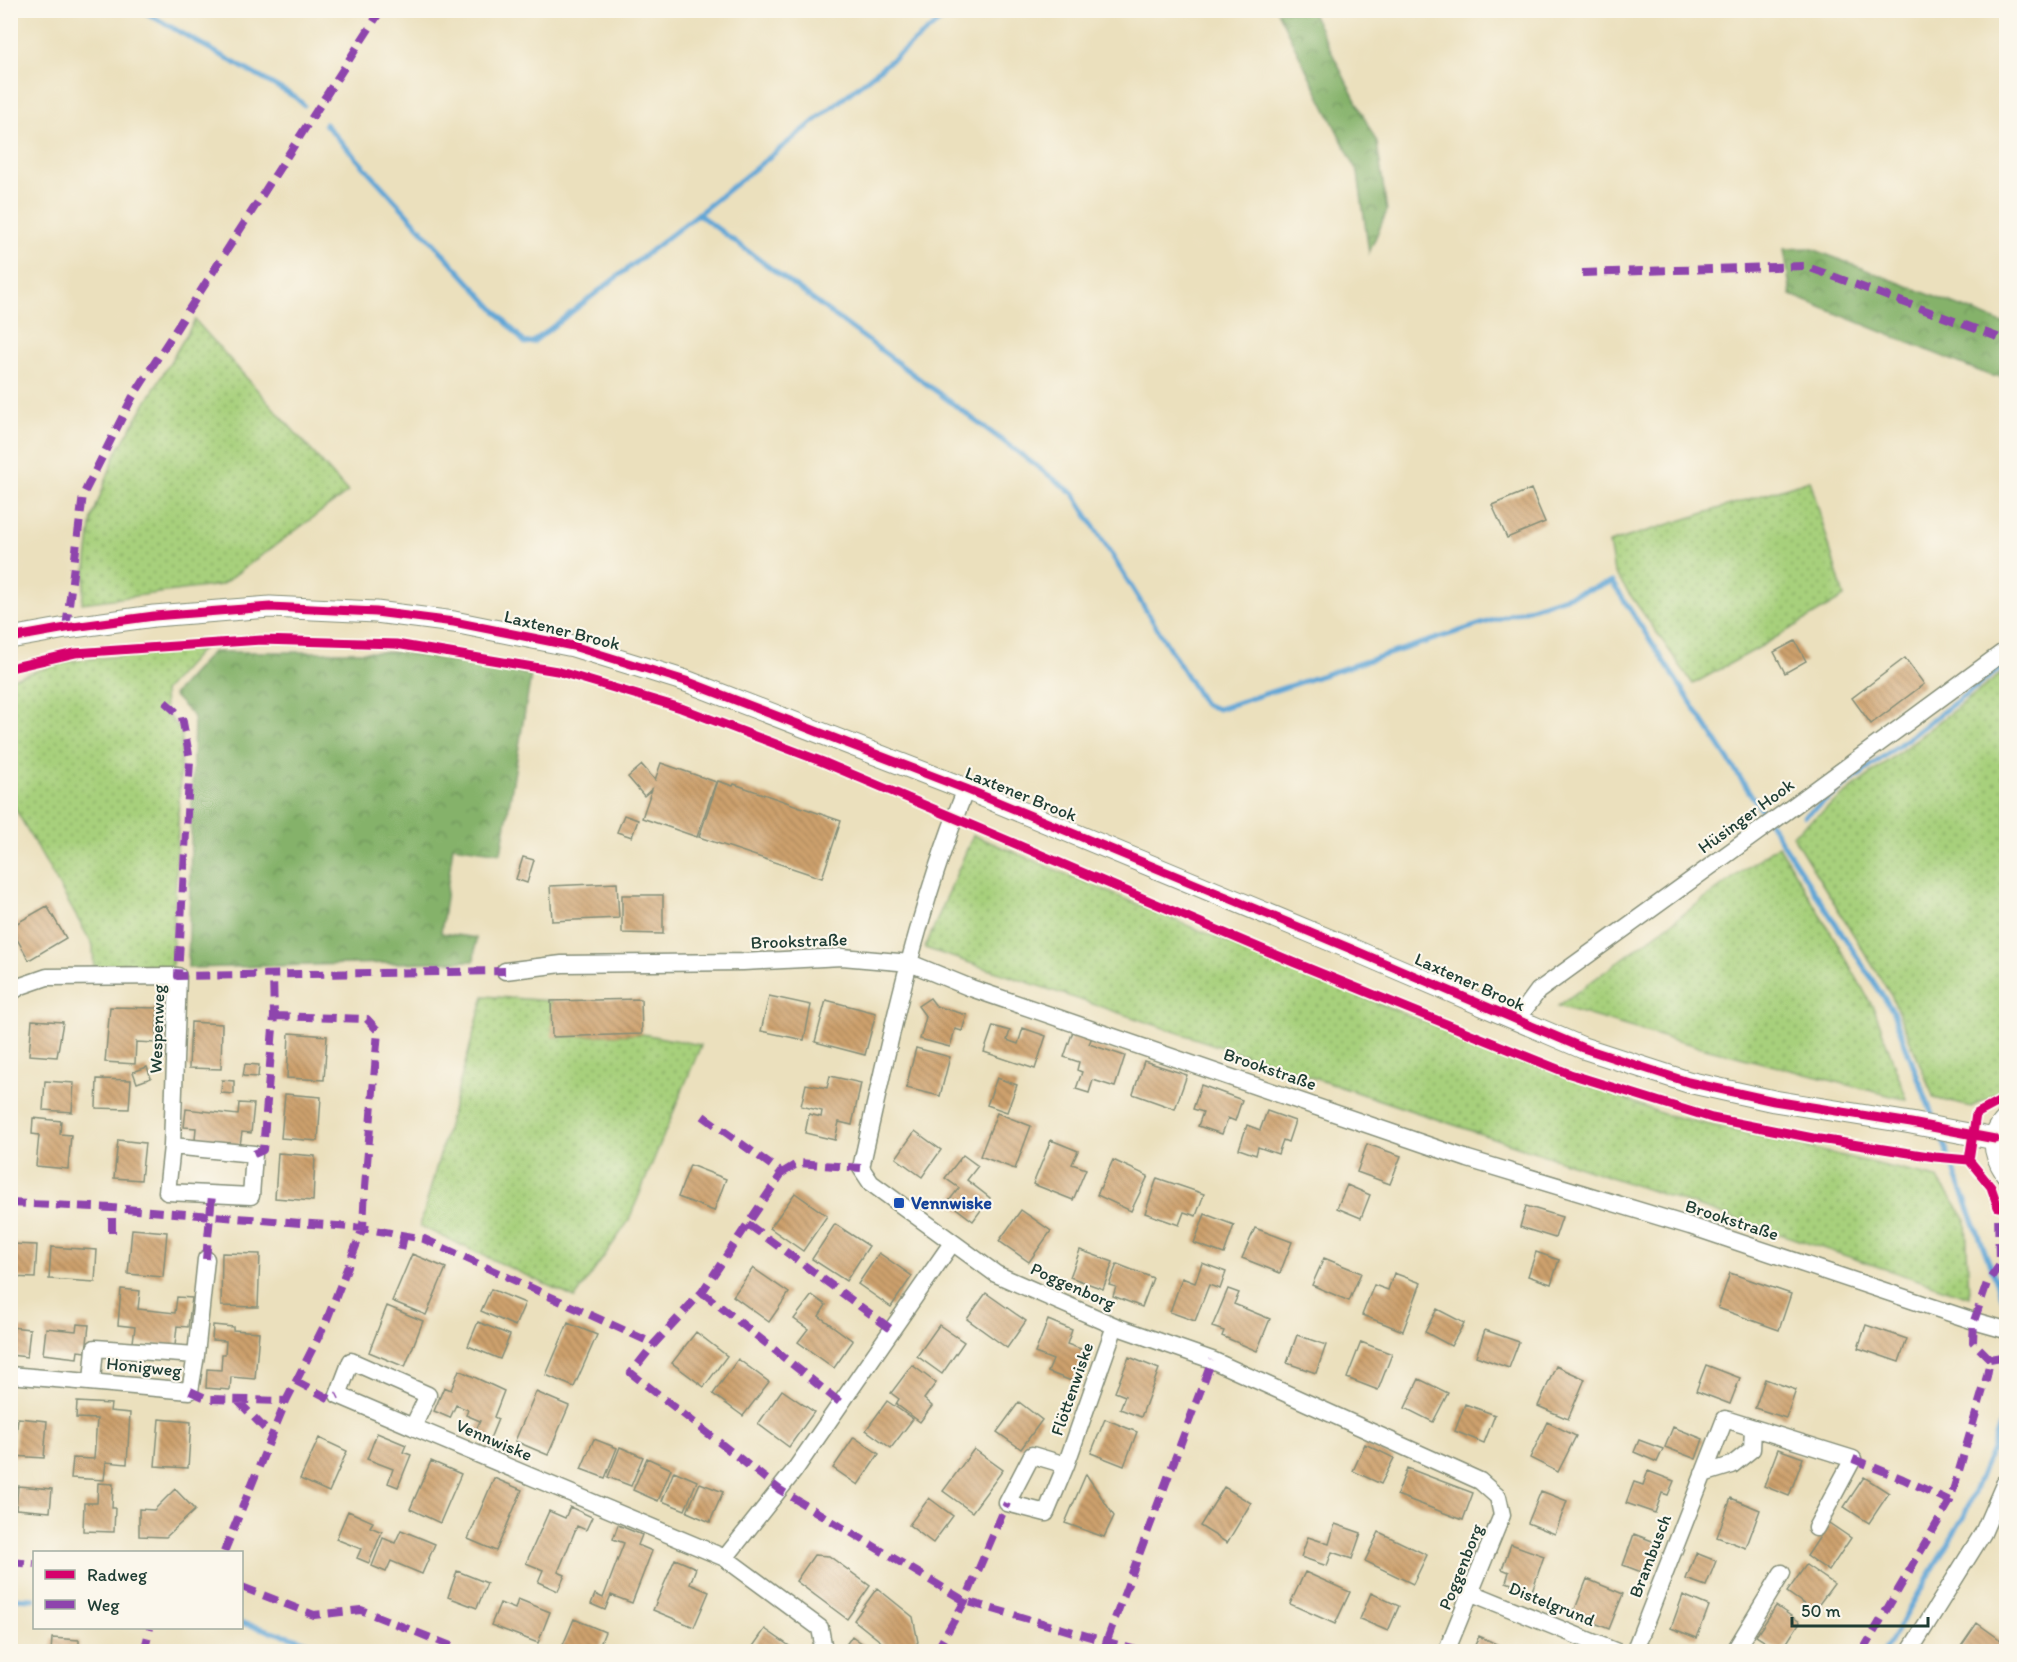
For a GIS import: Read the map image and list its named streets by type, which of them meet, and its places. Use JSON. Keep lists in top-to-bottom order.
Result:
{
  "streets": {
    "street": [
      "Laxtener Brook",
      "Hüsinger Hook",
      "Brookstraße",
      "Wespenweg",
      "Poggenborg",
      "Honigweg",
      "Flöttenwiske",
      "Vennwiske",
      "Brambusch",
      "Distelgrund"
    ]
  },
  "crossings": [
    ["Laxtener Brook", "Hüsinger Hook"],
    ["Laxtener Brook", "Poggenborg"],
    ["Brookstraße", "Poggenborg"],
    ["Poggenborg", "Flöttenwiske"],
    ["Poggenborg", "Distelgrund"]
  ],
  "places": {
    "transit": ["Vennwiske"]
  },
  "legend": ["Radweg", "Weg"],
  "scale_bar": "50 m"
}
